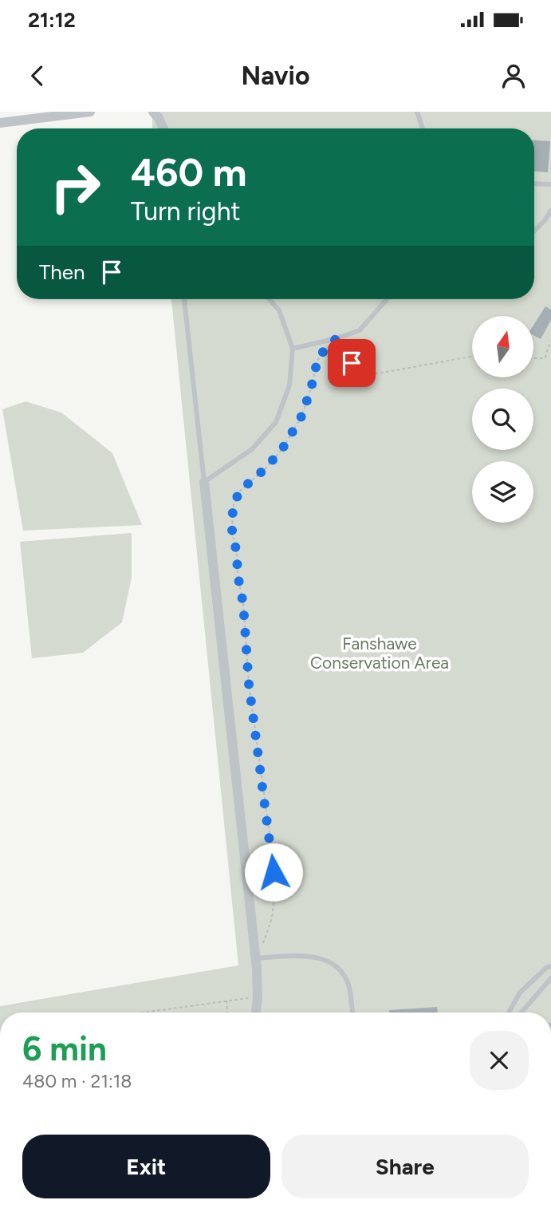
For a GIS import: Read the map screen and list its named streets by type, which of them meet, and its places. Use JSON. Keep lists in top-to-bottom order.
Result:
{
  "parks": ["Fanshawe Conservation Area"],
  "north": "top",
  "page": {
    "status": "21:12",
    "header": "Navio",
    "turn": ["460 m", "Turn right"],
    "then": "Then",
    "heading": ["6 min", "480 m · 21:18"],
    "buttons": ["Exit", "Share"]
  }
}
